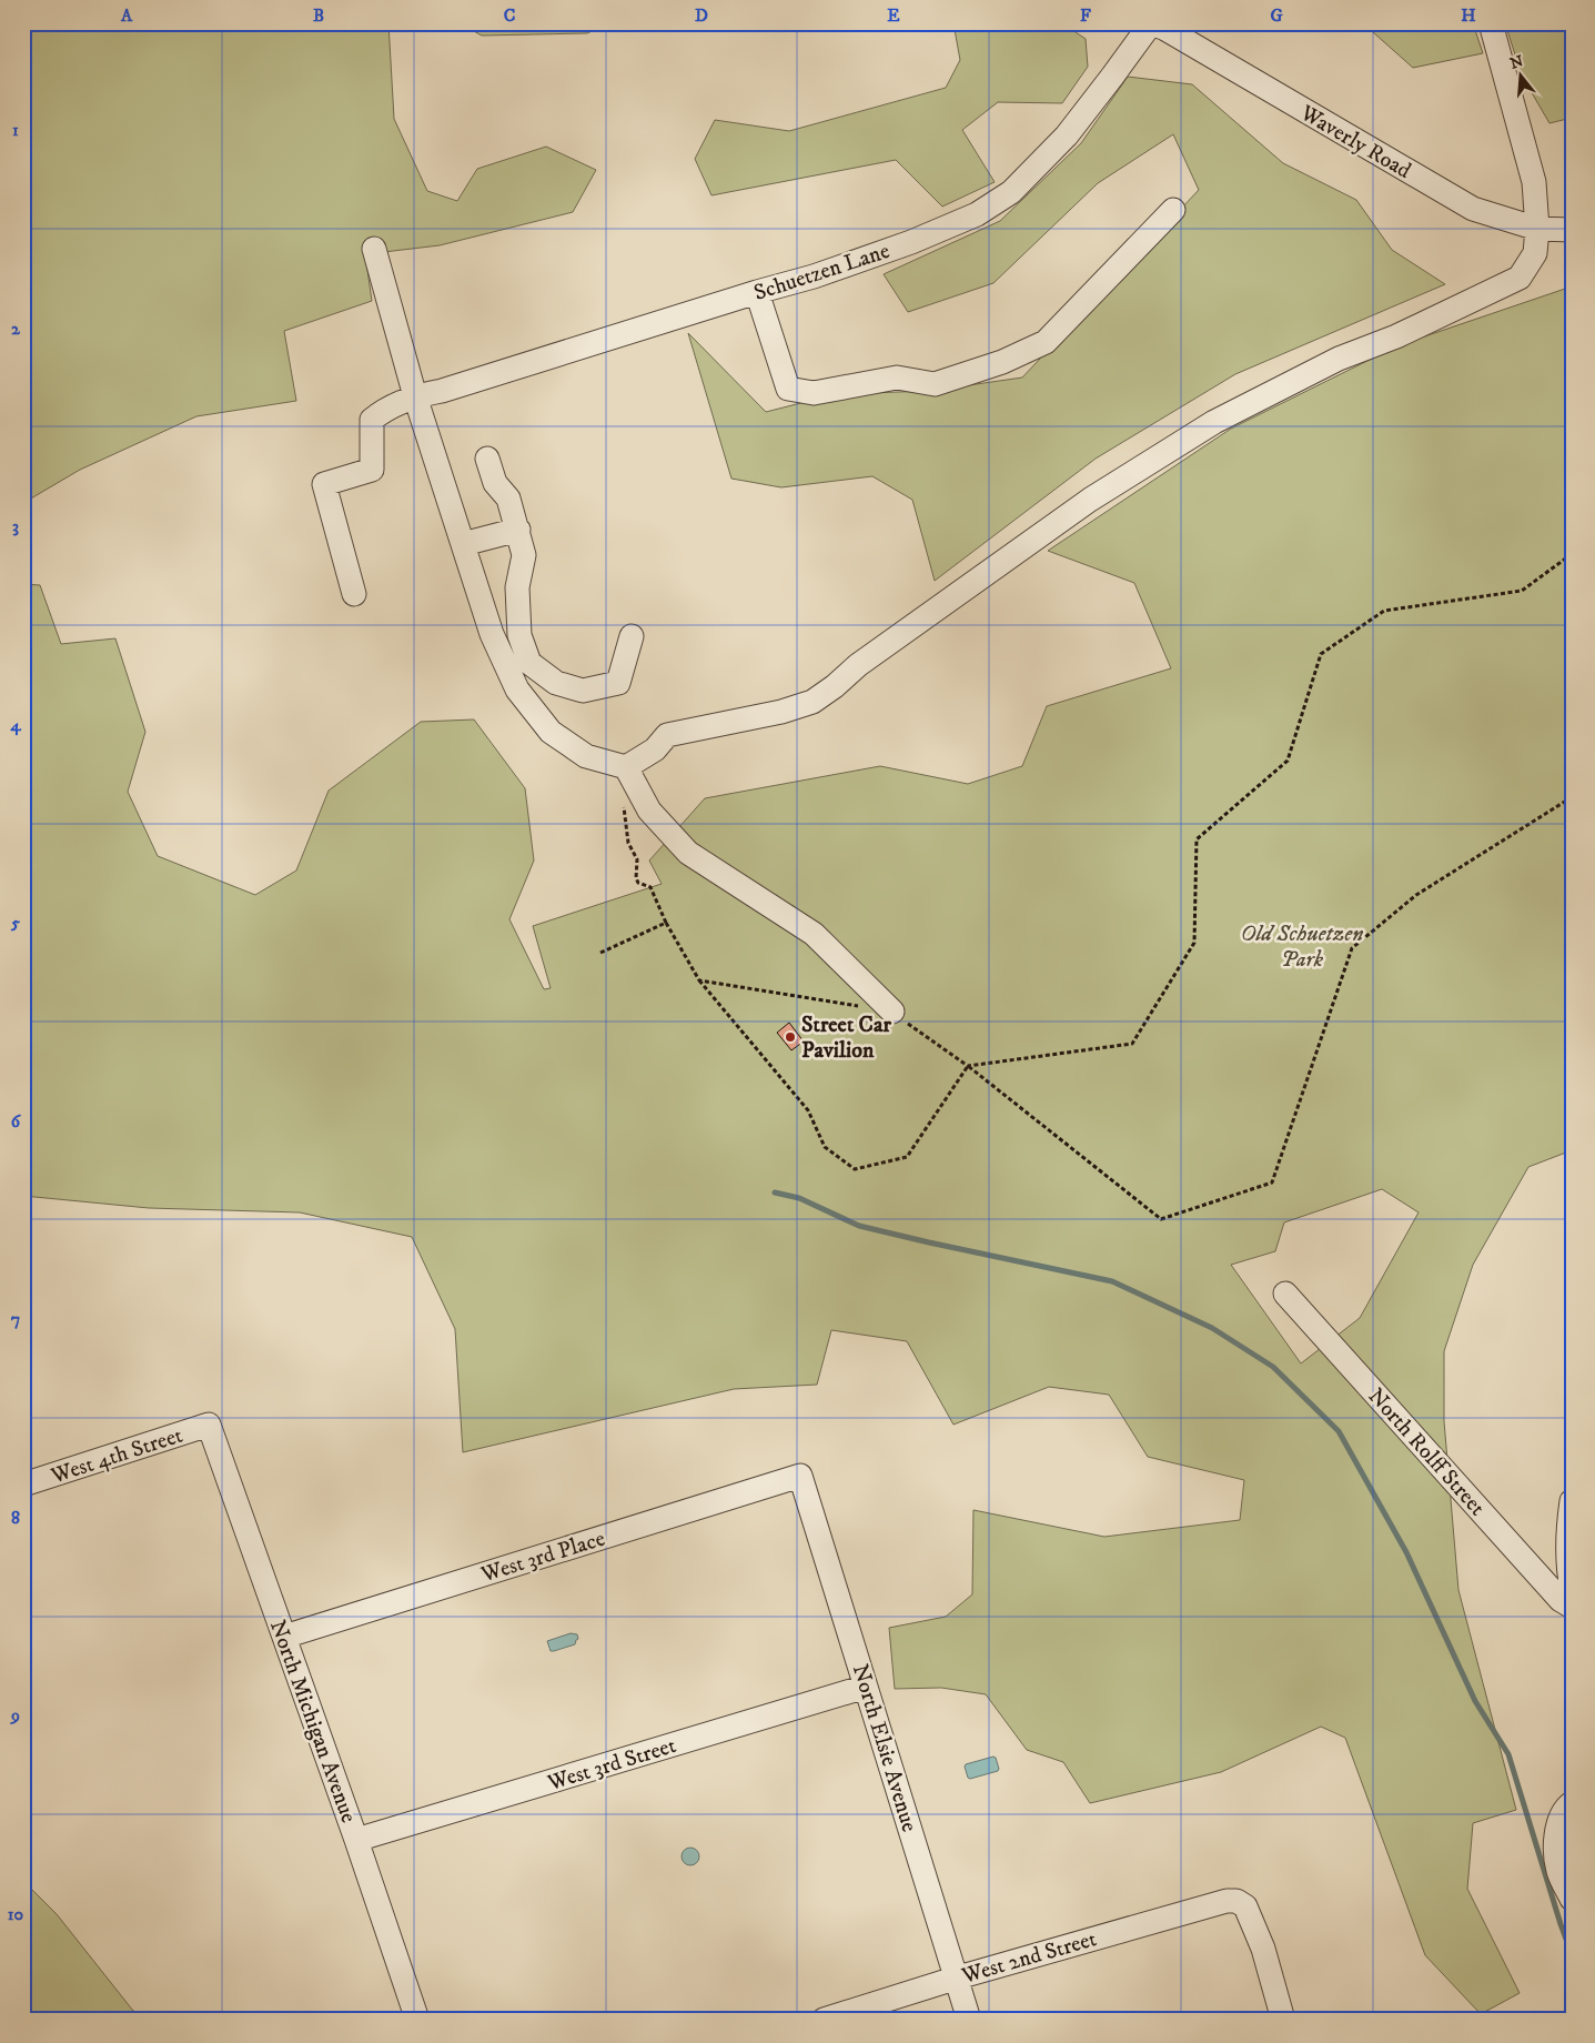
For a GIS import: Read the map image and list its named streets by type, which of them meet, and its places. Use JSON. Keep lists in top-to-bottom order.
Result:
{
  "streets": {
    "street": [
      "Waverly Road",
      "Schuetzen Lane",
      "North Rolff Street",
      "West 4th Street",
      "West 3rd Place",
      "North Michigan Avenue",
      "North Elsie Avenue",
      "West 3rd Street",
      "West 2nd Street"
    ]
  },
  "crossings": [
    ["Waverly Road", "Schuetzen Lane"],
    ["West 4th Street", "North Michigan Avenue"],
    ["West 3rd Place", "North Michigan Avenue"],
    ["West 3rd Place", "North Elsie Avenue"],
    ["North Michigan Avenue", "West 3rd Street"],
    ["North Elsie Avenue", "West 3rd Street"],
    ["North Elsie Avenue", "West 2nd Street"]
  ],
  "parks": ["Old Schuetzen Park"],
  "places": ["Street Car Pavilion"],
  "north": "top",
  "grid": {
    "columns": [
      "A",
      "B",
      "C",
      "D",
      "E",
      "F",
      "G",
      "H"
    ],
    "rows": [
      "1",
      "2",
      "3",
      "4",
      "5",
      "6",
      "7",
      "8",
      "9",
      "10"
    ]
  }
}
